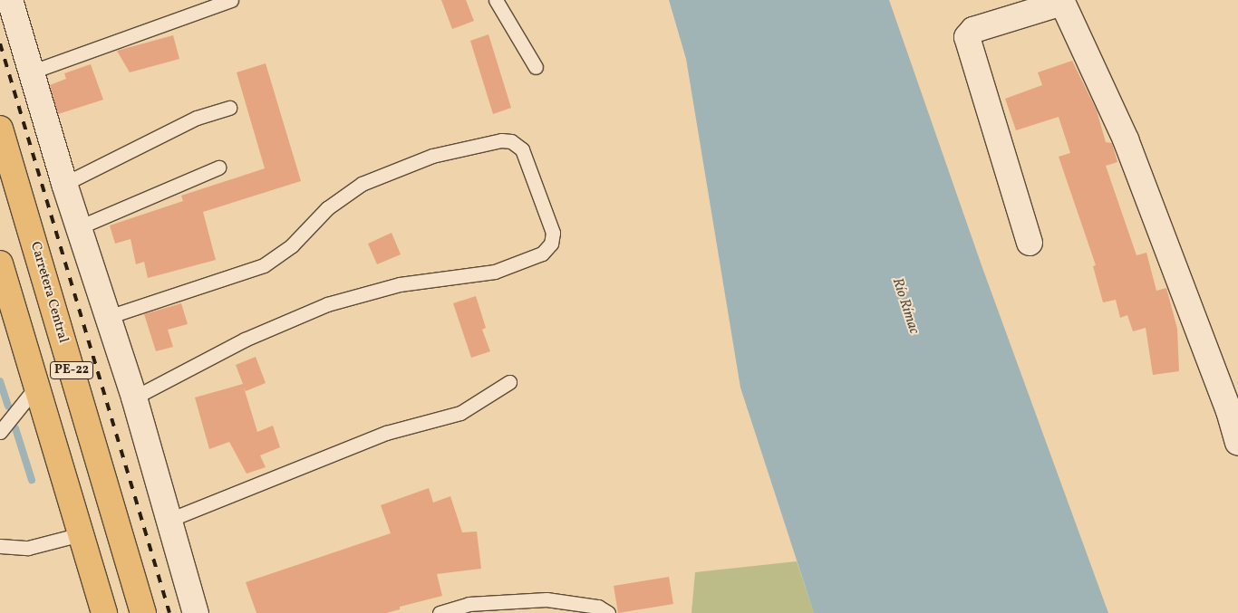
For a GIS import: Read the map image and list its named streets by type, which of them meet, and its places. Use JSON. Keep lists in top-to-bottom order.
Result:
{
  "streets": {
    "highway": ["Carretera Central", "PE-22"]
  },
  "water": ["Río Rímac"]
}
